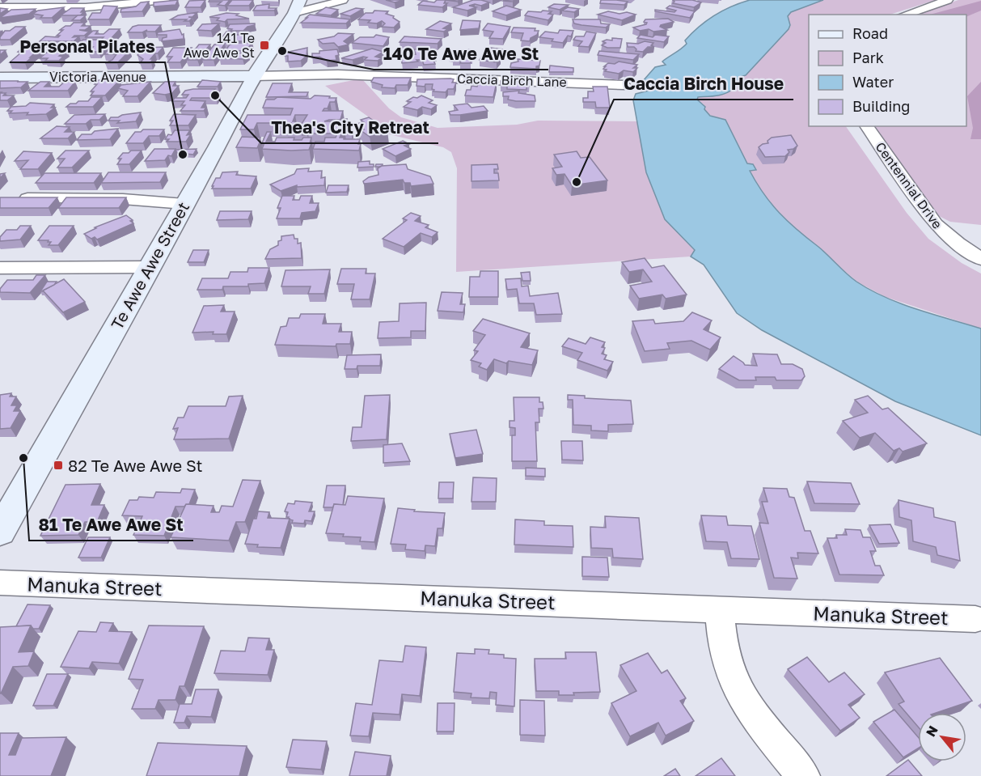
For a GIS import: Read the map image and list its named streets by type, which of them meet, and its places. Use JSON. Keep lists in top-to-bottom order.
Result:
{
  "streets": {
    "main road": ["Victoria Avenue", "Te Awe Awe Street"],
    "street": ["Caccia Birch Lane", "Centennial Drive", "Manuka Street"]
  },
  "crossings": [
    ["Victoria Avenue", "Caccia Birch Lane"],
    ["Victoria Avenue", "Te Awe Awe Street"],
    ["Caccia Birch Lane", "Te Awe Awe Street"]
  ],
  "places": {
    "transit": ["141 Te Awe Awe St", "82 Te Awe Awe St"],
    "other": [
      "140 Te Awe Awe St",
      "Thea's City Retreat",
      "Personal Pilates",
      "Caccia Birch House",
      "81 Te Awe Awe St"
    ]
  },
  "legend": [
    "Road",
    "Park",
    "Water",
    "Building"
  ],
  "north": "top left"
}
